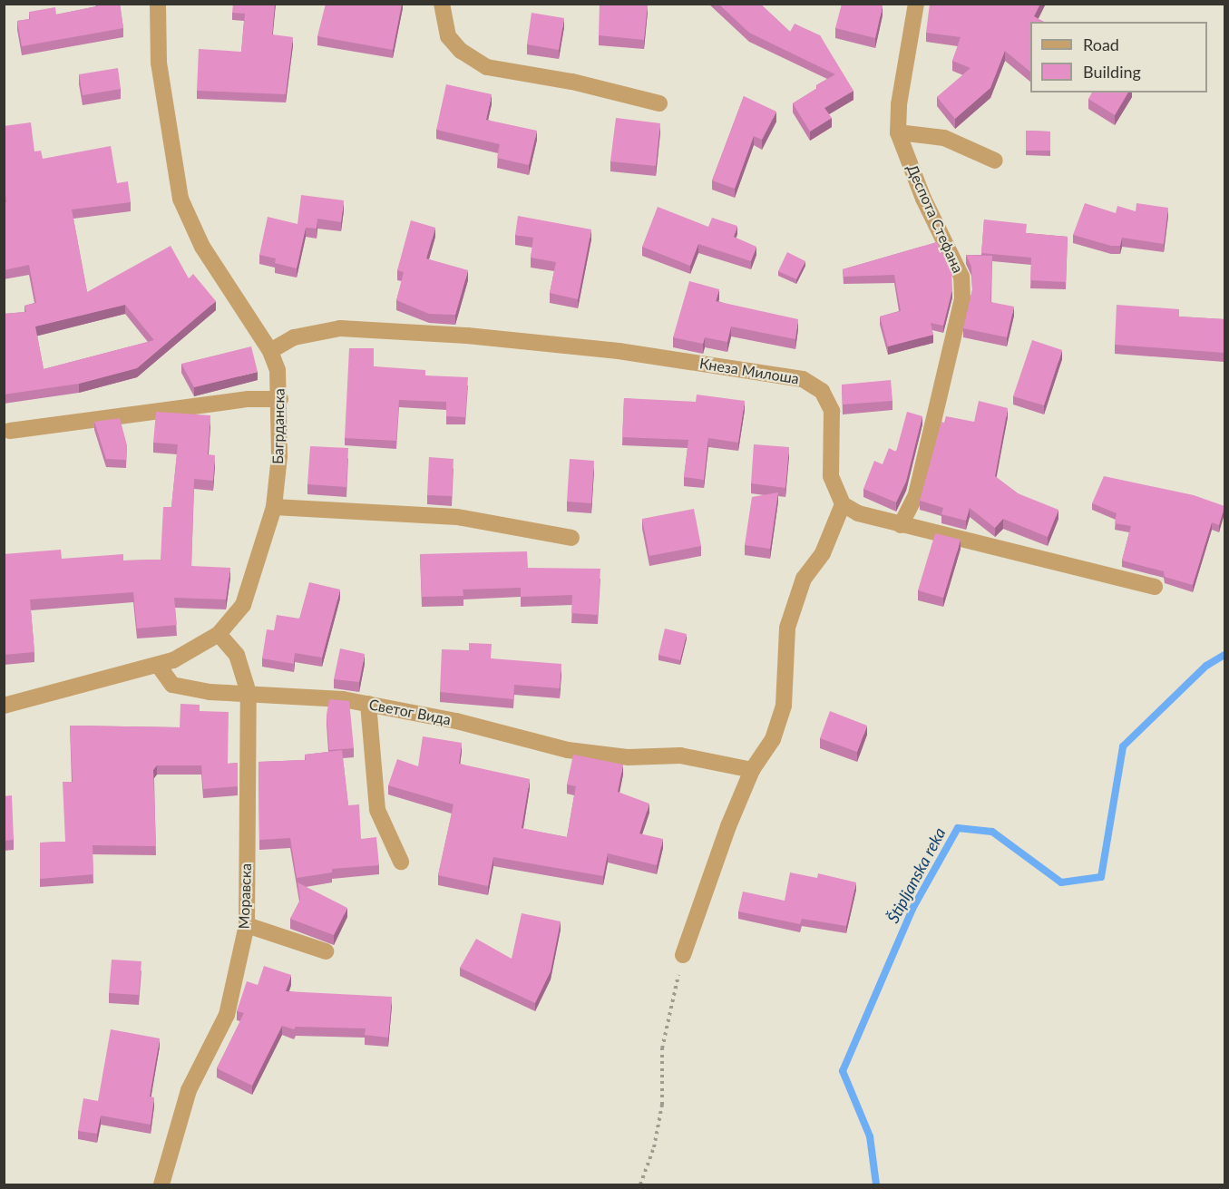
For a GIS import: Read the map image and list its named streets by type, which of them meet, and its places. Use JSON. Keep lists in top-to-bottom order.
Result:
{
  "streets": {
    "street": [
      "Деспота Стефана",
      "Кнеза Милоша",
      "Багрданска",
      "Светог Вида",
      "Моравска"
    ]
  },
  "crossings": [
    ["Кнеза Милоша", "Багрданска"],
    ["Багрданска", "Светог Вида"],
    ["Багрданска", "Моравска"],
    ["Светог Вида", "Моравска"]
  ],
  "water": ["Štipljanska reka"],
  "legend": ["Road", "Building"]
}
